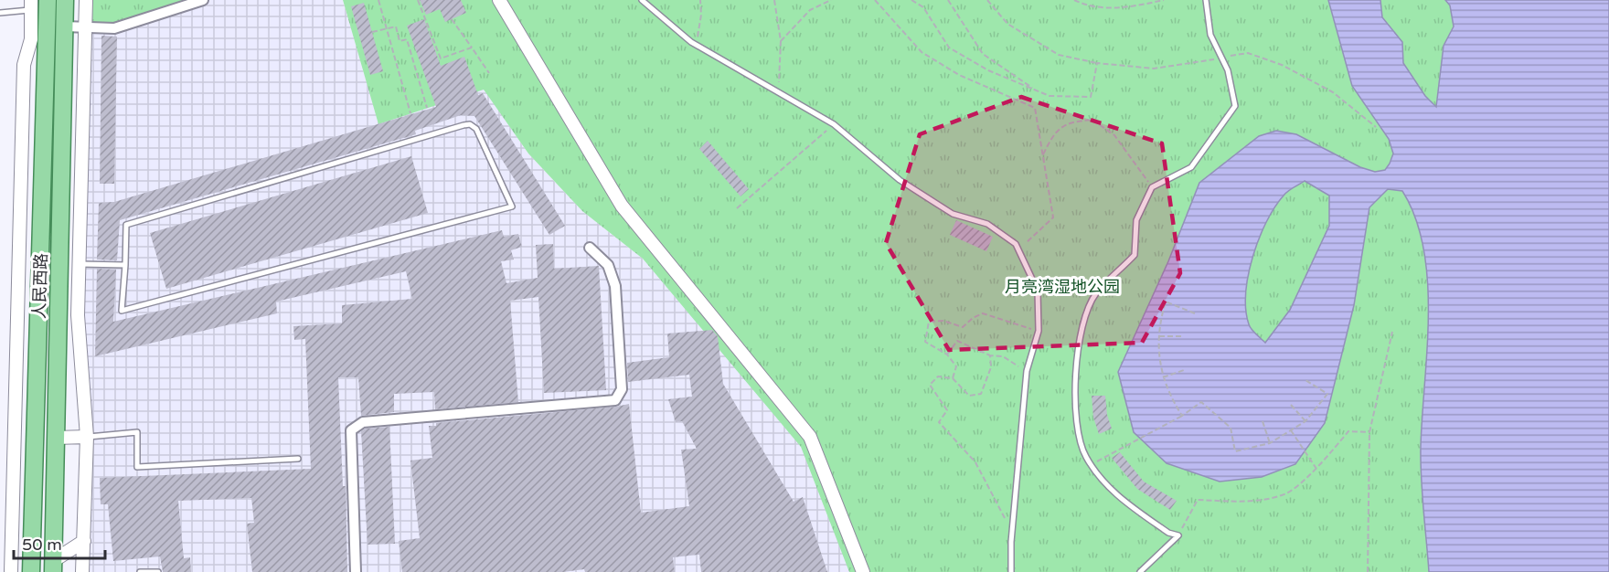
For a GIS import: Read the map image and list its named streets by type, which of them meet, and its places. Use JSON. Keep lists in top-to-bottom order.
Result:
{
  "streets": {
    "main road": ["人民西路"]
  },
  "parks": ["月亮湾湿地公园"],
  "scale_bar": "50 m"
}
